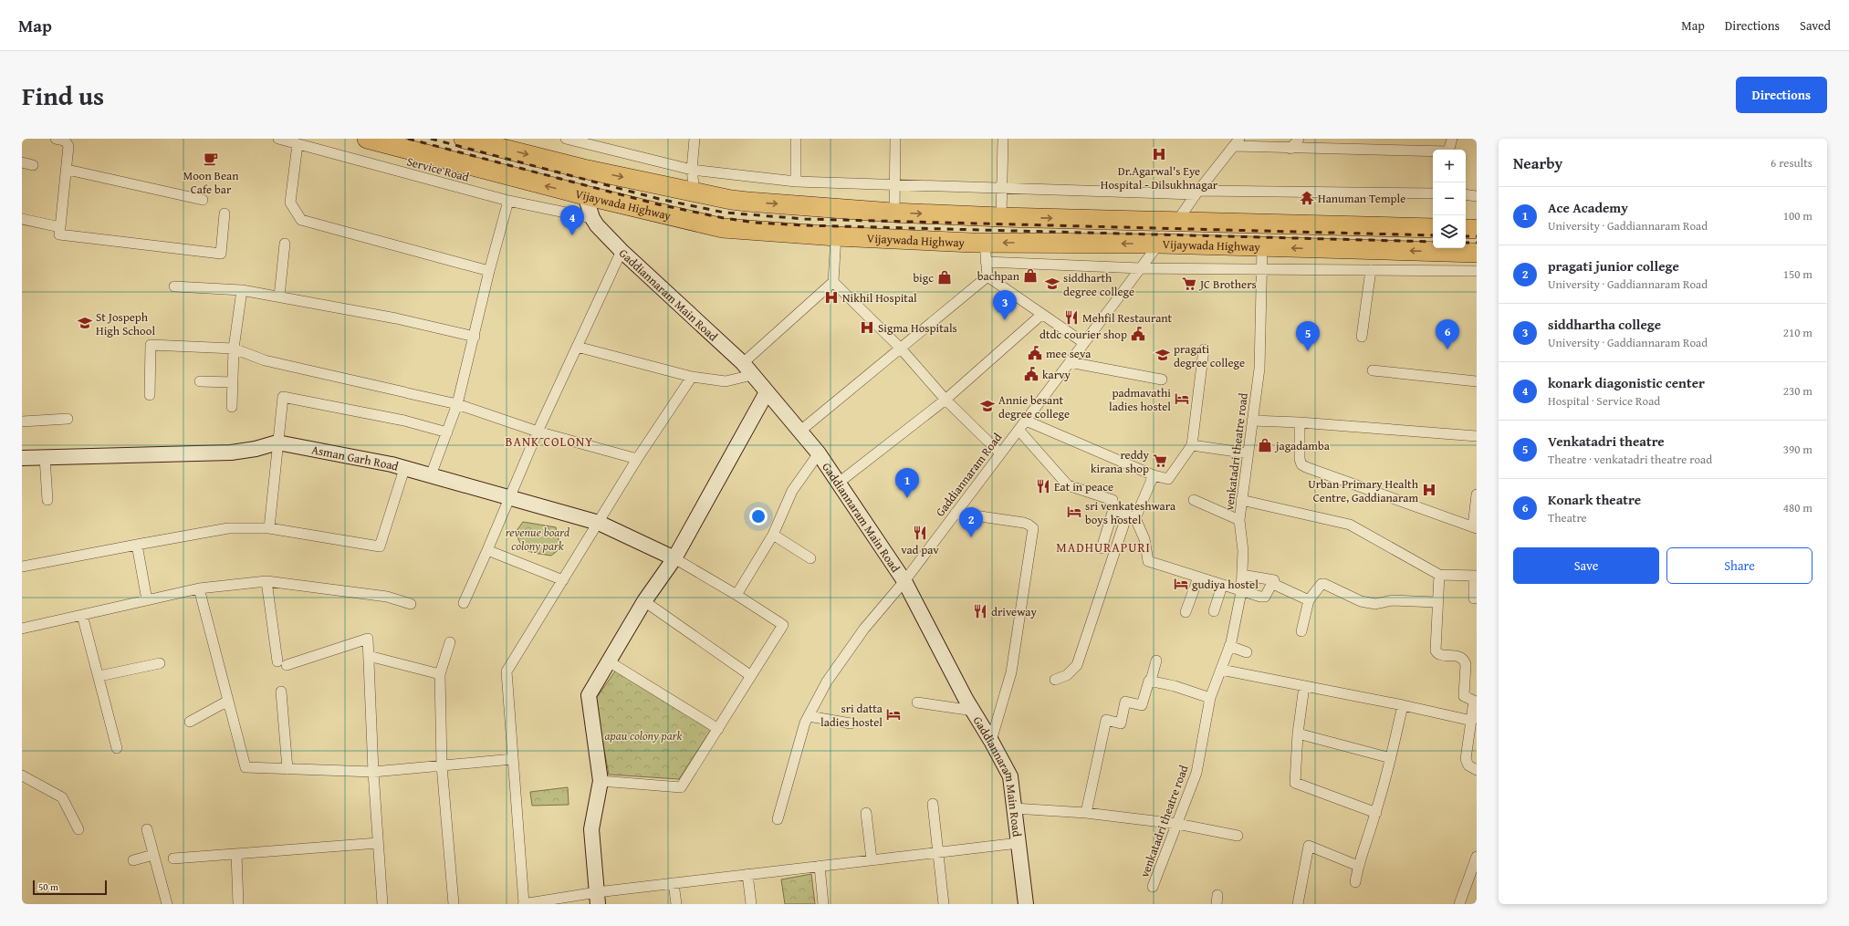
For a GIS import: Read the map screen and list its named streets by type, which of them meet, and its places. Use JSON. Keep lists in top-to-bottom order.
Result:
{
  "streets": {
    "highway": ["Vijaywada Highway"],
    "street": [
      "Service Road",
      "Gaddiannaram Main Road",
      "venkatadri theatre road",
      "Asman Garh Road",
      "Gaddiannaram Road"
    ]
  },
  "crossings": [
    ["Service Road", "Gaddiannaram Main Road"],
    ["Vijaywada Highway", "Gaddiannaram Main Road"],
    ["Vijaywada Highway", "venkatadri theatre road"],
    ["Vijaywada Highway", "Gaddiannaram Road"],
    ["Gaddiannaram Main Road", "Gaddiannaram Road"]
  ],
  "districts": ["BANK COLONY", "MADHURAPURI"],
  "parks": ["revenue board colony park", "apau colony park"],
  "places": {
    "hospital": [
      "Dr.Agarwal's Eye Hospital - Dilsukhnagar",
      "Nikhil Hospital",
      "Sigma Hospitals",
      "Urban Primary Health Centre, Gaddianaram"
    ],
    "cafe": ["Moon Bean Cafe bar"],
    "temple": ["Hanuman Temple"],
    "shop": ["bachpan", "bigc", "jagadamba"],
    "school or university": [
      "siddharth degree college",
      "St Jospeph High School",
      "pragati degree college",
      "Annie besant degree college"
    ],
    "supermarket": ["JC Brothers", "reddy kirana shop"],
    "restaurant": [
      "Mehfil Restaurant",
      "Eat in peace",
      "vad pav",
      "driveway"
    ],
    "public building": ["dtdc courier shop", "mee seva", "karvy"],
    "hotel": [
      "padmavathi ladies hostel",
      "sri venkateshwara boys hostel",
      "gudiya hostel",
      "sri datta ladies hostel"
    ]
  },
  "scale_bar": "50 m",
  "page": {
    "header": "Map",
    "nav": ["Map", "Directions", "Saved"],
    "title": "Find us",
    "buttons": [
      "Directions",
      ["Save", "Share"]
    ],
    "heading": ["Nearby", "6 results"],
    "map_buttons": ["+", "−"],
    "list": [
      {
        "mark": "1",
        "name": "Ace Academy",
        "note": "University · Gaddiannaram Road",
        "value": "100 m"
      },
      {
        "mark": "2",
        "name": "pragati junior college",
        "note": "University · Gaddiannaram Road",
        "value": "150 m"
      },
      {
        "mark": "3",
        "name": "siddhartha college",
        "note": "University · Gaddiannaram Road",
        "value": "210 m"
      },
      {
        "mark": "4",
        "name": "konark diagonistic center",
        "note": "Hospital · Service Road",
        "value": "230 m"
      },
      {
        "mark": "5",
        "name": "Venkatadri theatre",
        "note": "Theatre · venkatadri theatre road",
        "value": "390 m"
      },
      {
        "mark": "6",
        "name": "Konark theatre",
        "note": "Theatre",
        "value": "480 m"
      }
    ],
    "pins": [
      "4",
      "3",
      "6",
      "5",
      "1",
      "2"
    ],
    "scale": "50 m"
  }
}
